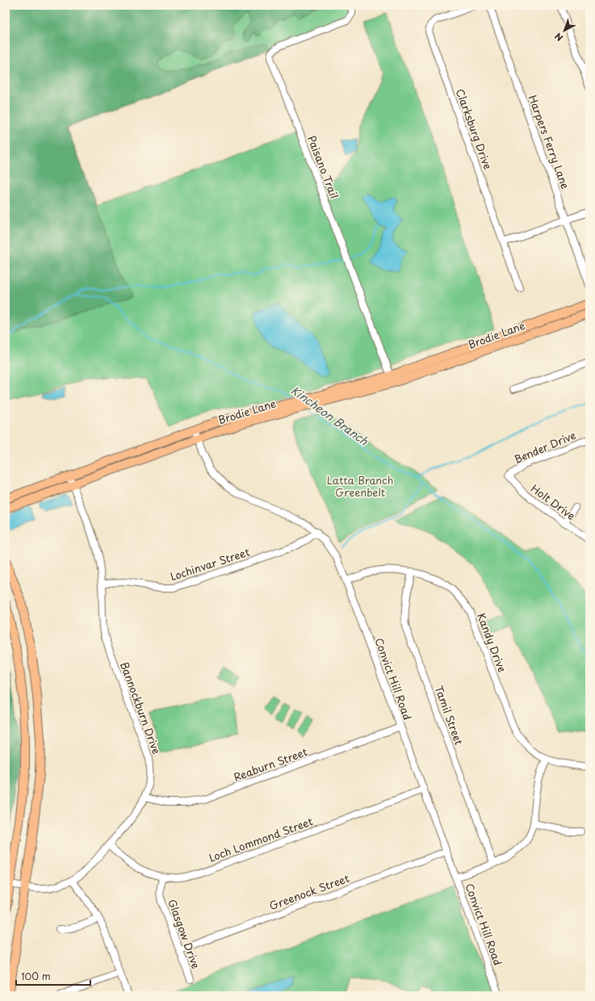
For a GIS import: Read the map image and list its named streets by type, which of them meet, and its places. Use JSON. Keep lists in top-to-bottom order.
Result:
{
  "streets": {
    "main road": ["Brodie Lane"],
    "street": [
      "Clarksburg Drive",
      "Harpers Ferry Lane",
      "Paisano Trail",
      "Bender Drive",
      "Holt Drive",
      "Lochinvar Street",
      "Kandy Drive",
      "Convict Hill Road",
      "Bannockburn Drive",
      "Tamil Street",
      "Reaburn Street",
      "Loch Lommond Street",
      "Greenock Street",
      "Glasgow Drive"
    ]
  },
  "crossings": [
    ["Paisano Trail", "Brodie Lane"],
    ["Brodie Lane", "Convict Hill Road"],
    ["Brodie Lane", "Bannockburn Drive"],
    ["Bender Drive", "Holt Drive"],
    ["Lochinvar Street", "Convict Hill Road"],
    ["Lochinvar Street", "Bannockburn Drive"],
    ["Kandy Drive", "Convict Hill Road"],
    ["Kandy Drive", "Tamil Street"],
    ["Convict Hill Road", "Reaburn Street"],
    ["Convict Hill Road", "Loch Lommond Street"],
    ["Convict Hill Road", "Greenock Street"],
    ["Bannockburn Drive", "Reaburn Street"],
    ["Bannockburn Drive", "Loch Lommond Street"],
    ["Loch Lommond Street", "Glasgow Drive"],
    ["Greenock Street", "Glasgow Drive"]
  ],
  "water": ["Kincheon Branch"],
  "parks": ["Latta Branch Greenbelt"],
  "scale_bar": "100 m",
  "north": "bottom left"
}
